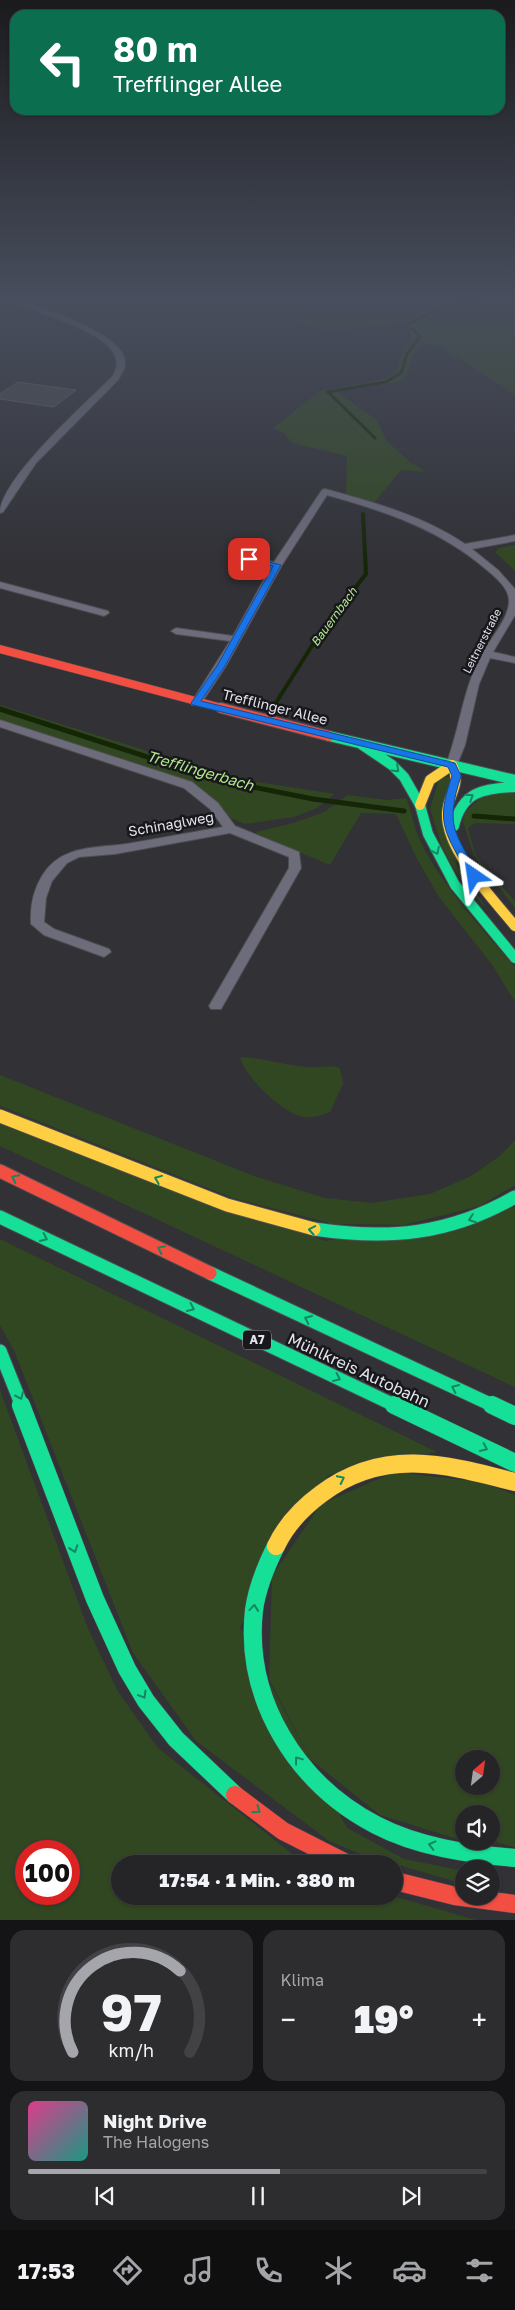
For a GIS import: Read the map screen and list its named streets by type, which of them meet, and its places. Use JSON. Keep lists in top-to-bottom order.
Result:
{
  "streets": {
    "main road": ["Trefflinger Allee", "A7", "Mühlkreis Autobahn"],
    "street": ["Leitnerstraße", "Schinaglweg"]
  },
  "crossings": [
    ["Leitnerstraße", "Trefflinger Allee"]
  ],
  "water": ["Bauernbach", "Trefflingerbach"],
  "north": "top right",
  "page": {
    "turn": ["80 m", "Trefflinger Allee"],
    "limit": "100",
    "trip": "17:54 · 1 Min. · 380 m",
    "tile": "Klima",
    "heat": ["−", "19°", "+"],
    "song": ["Night Drive", "The Halogens"],
    "tabs": "17:53",
    "gauge": ["97", "km/h"]
  }
}
